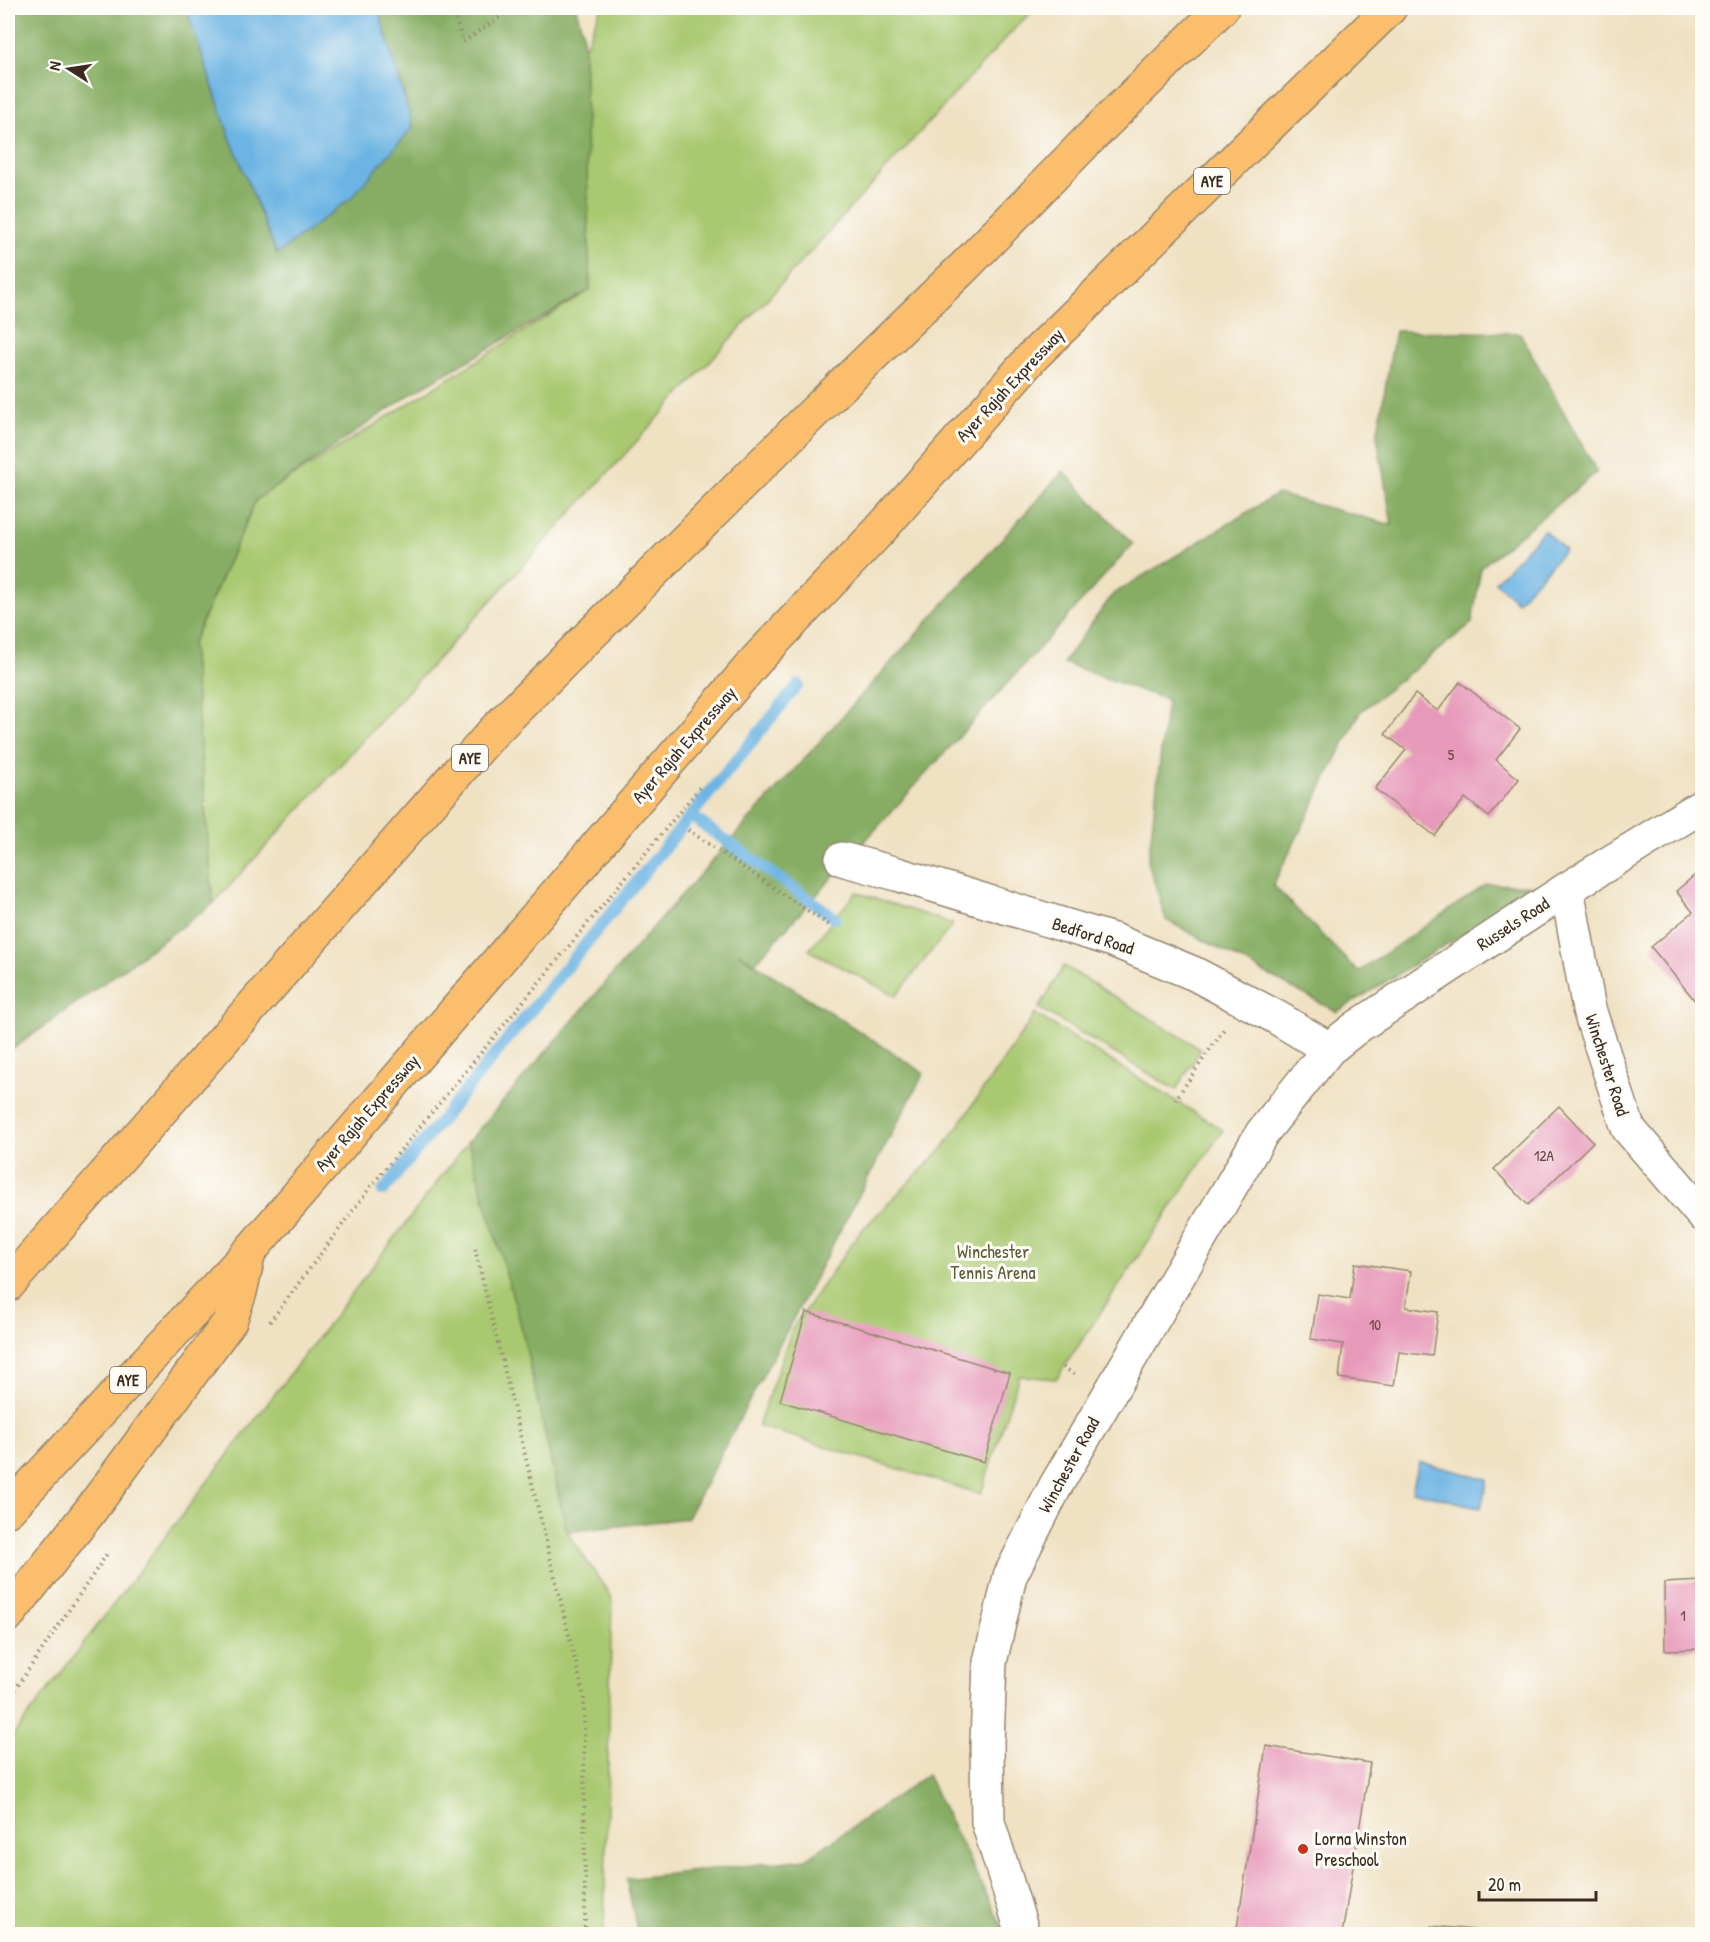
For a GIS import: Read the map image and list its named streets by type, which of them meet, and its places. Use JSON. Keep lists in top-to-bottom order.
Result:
{
  "streets": {
    "highway": ["AYE", "Ayer Rajah Expressway"],
    "street": ["Russels Road", "Bedford Road", "Winchester Road"]
  },
  "crossings": [
    ["Russels Road", "Bedford Road"],
    ["Russels Road", "Winchester Road"],
    ["Bedford Road", "Winchester Road"]
  ],
  "parks": ["Winchester Tennis Arena"],
  "places": ["Lorna Winston Preschool"],
  "house_numbers": [
    "5",
    "12A",
    "10",
    "1"
  ],
  "scale_bar": "20 m",
  "north": "left"
}
